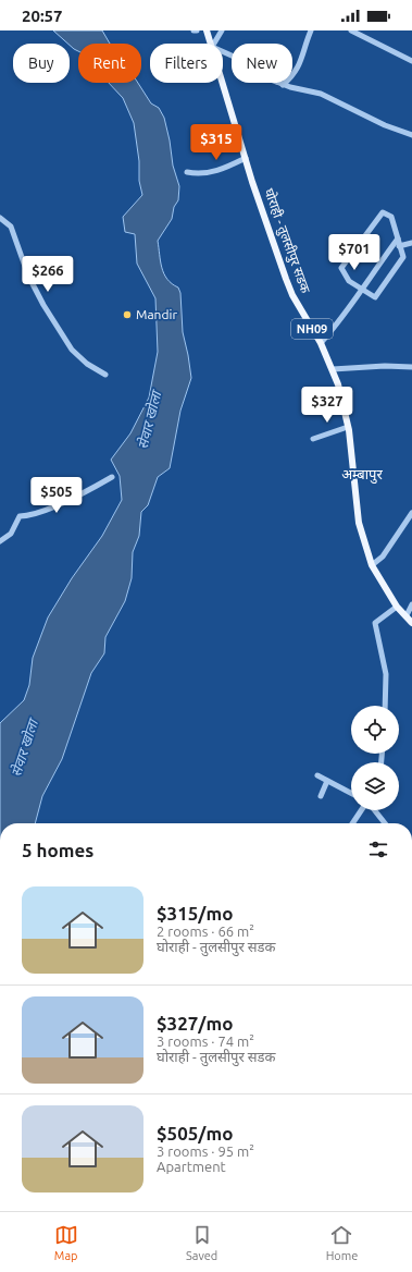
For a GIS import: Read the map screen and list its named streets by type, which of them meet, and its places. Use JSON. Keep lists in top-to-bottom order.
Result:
{
  "streets": {
    "main road": ["घोराही - तुलसीपुर सडक", "NH09"]
  },
  "districts": ["अम्बापुर"],
  "water": ["सेवार खोला"],
  "places": ["Mandir"],
  "page": {
    "status": "20:57",
    "chip": [
      "Buy",
      "Rent",
      "Filters",
      "New"
    ],
    "price": [
      "$315",
      "$701",
      "$266",
      "$327",
      "$505"
    ],
    "heading": "5 homes",
    "list": [
      {
        "name": "$315/mo",
        "note": "2 rooms · 66 m² · घोराही - तुलसीपुर सडक"
      },
      {
        "name": "$327/mo",
        "note": "3 rooms · 74 m² · घोराही - तुलसीपुर सडक"
      },
      {
        "name": "$505/mo",
        "note": "3 rooms · 95 m² · Apartment"
      }
    ],
    "tabs": ["Map", "Saved", "Home"]
  }
}
